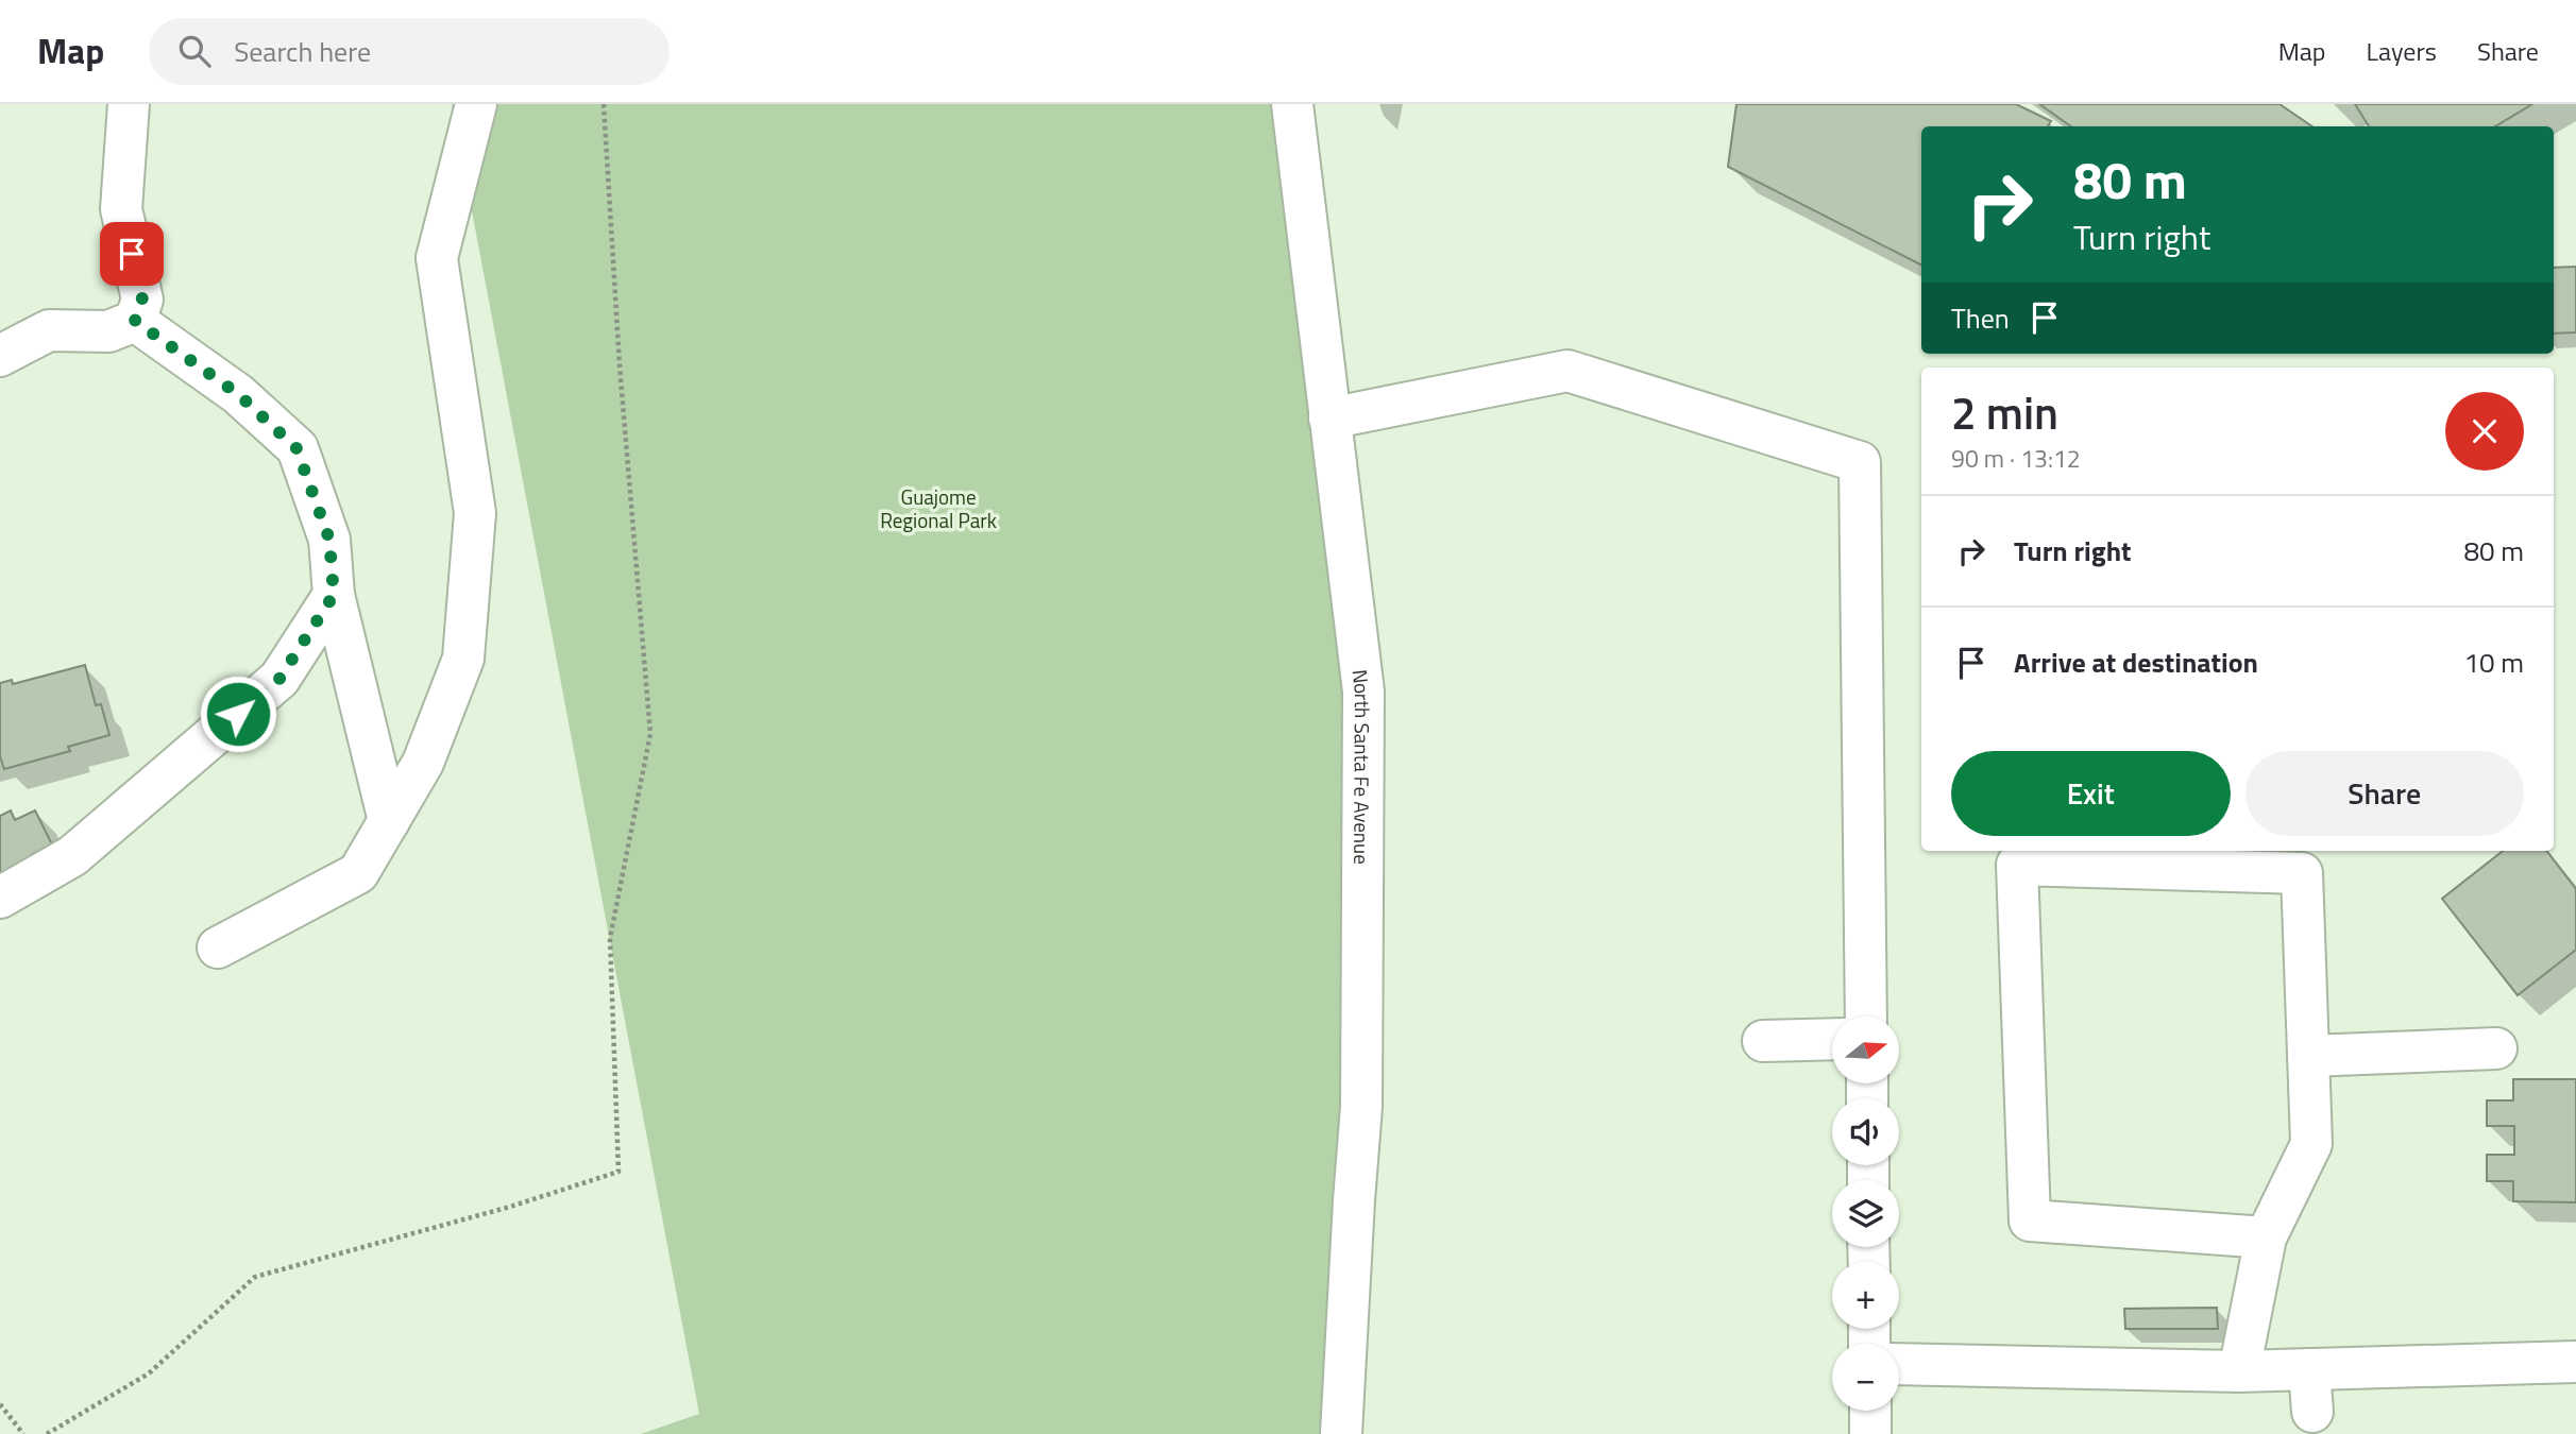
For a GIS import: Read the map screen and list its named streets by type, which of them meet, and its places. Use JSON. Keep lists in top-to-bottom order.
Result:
{
  "streets": {
    "main road": ["North Santa Fe Avenue"]
  },
  "parks": ["Guajome Regional Park"],
  "north": "right",
  "page": {
    "header": "Map",
    "search": "Search here",
    "nav": ["Map", "Layers", "Share"],
    "turn": ["80 m", "Turn right"],
    "then": "Then",
    "heading": ["2 min", "90 m · 13:12"],
    "list": [
      {
        "name": "Turn right",
        "value": "80 m"
      },
      {
        "name": "Arrive at destination",
        "value": "10 m"
      }
    ],
    "buttons": ["Exit", "Share"],
    "map_buttons": ["+", "−"]
  }
}
